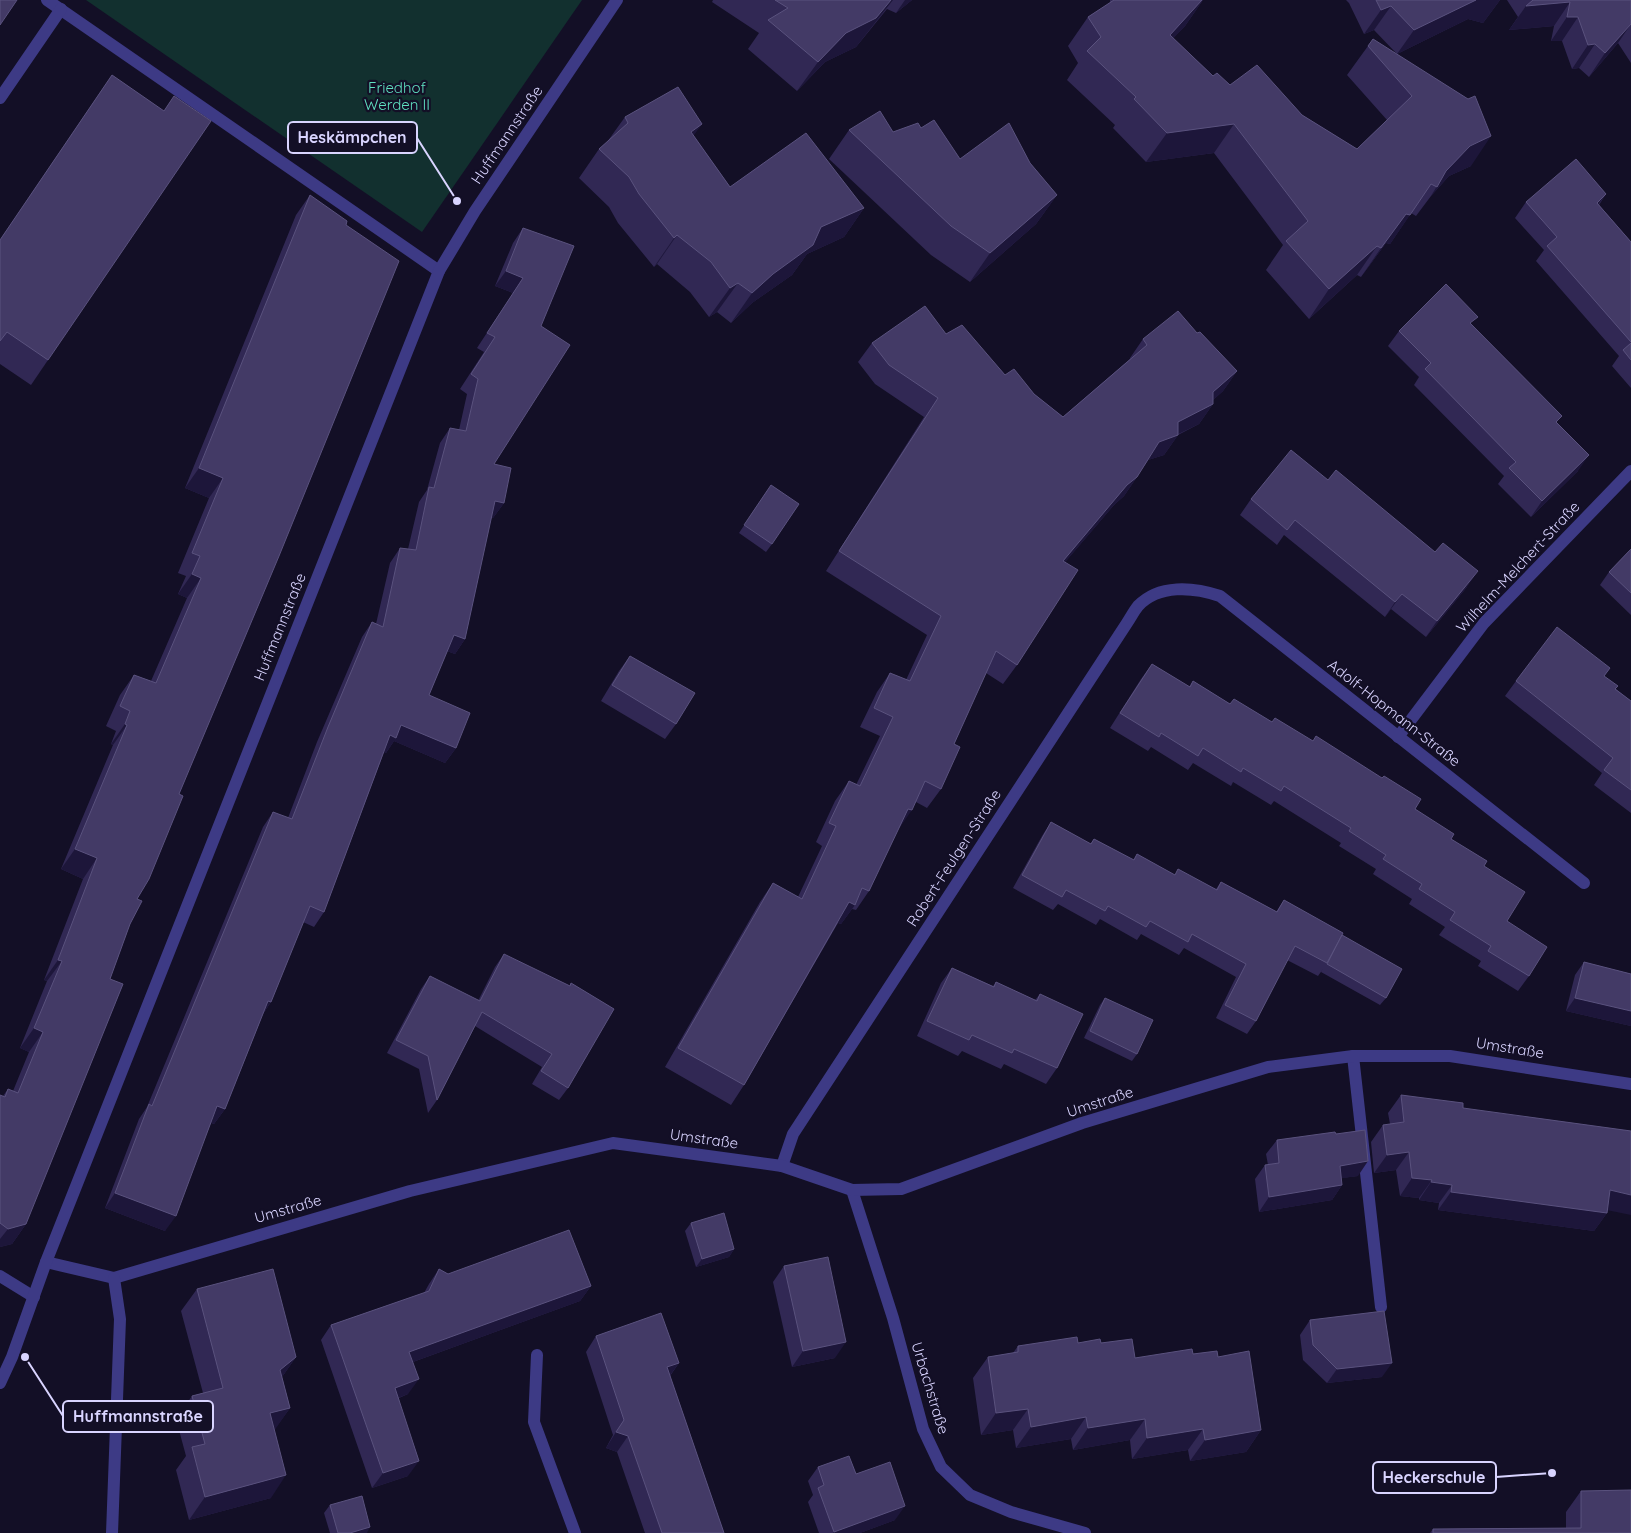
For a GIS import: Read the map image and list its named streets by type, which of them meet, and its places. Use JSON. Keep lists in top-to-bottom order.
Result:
{
  "streets": {
    "street": [
      "Huffmannstraße",
      "Wilhelm-Melchert-Straße",
      "Adolf-Hopmann-Straße",
      "Robert-Feulgen-Straße",
      "Umstraße",
      "Urbachstraße"
    ]
  },
  "crossings": [
    ["Huffmannstraße", "Umstraße"],
    ["Wilhelm-Melchert-Straße", "Adolf-Hopmann-Straße"],
    ["Adolf-Hopmann-Straße", "Robert-Feulgen-Straße"],
    ["Robert-Feulgen-Straße", "Umstraße"],
    ["Umstraße", "Urbachstraße"]
  ],
  "parks": ["Friedhof Werden II"],
  "places": ["Heskämpchen", "Huffmannstraße", "Heckerschule"]
}
